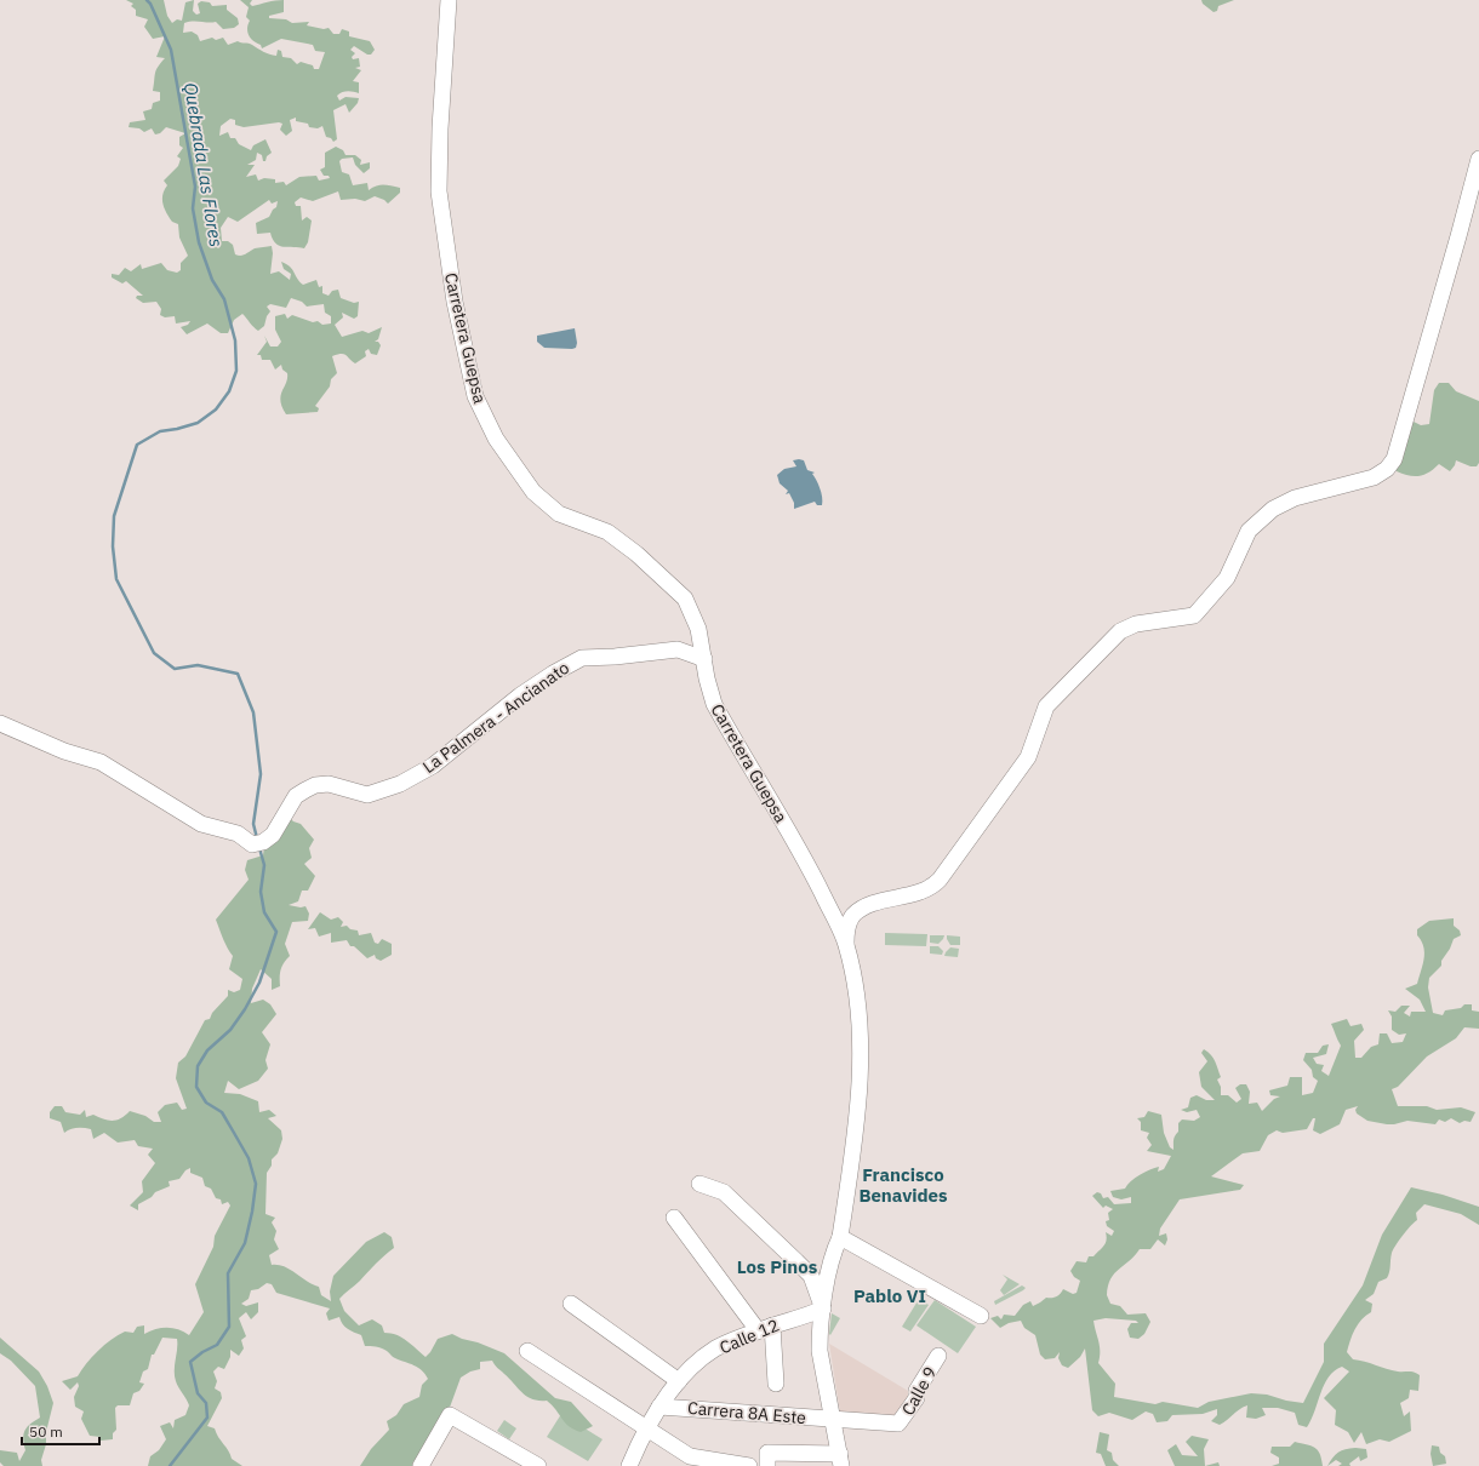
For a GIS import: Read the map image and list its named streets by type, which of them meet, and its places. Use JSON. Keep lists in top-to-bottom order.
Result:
{
  "streets": {
    "street": [
      "Carretera Guepsa",
      "La Palmera - Ancianato",
      "Calle 12",
      "Calle 9",
      "Carrera 8A Este"
    ]
  },
  "crossings": [
    ["Carretera Guepsa", "La Palmera - Ancianato"],
    ["Calle 12", "Carrera 8A Este"],
    ["Calle 9", "Carrera 8A Este"]
  ],
  "districts": ["Francisco Benavides", "Los Pinos", "Pablo VI"],
  "water": ["Quebrada Las Flores"],
  "scale_bar": "50 m"
}
